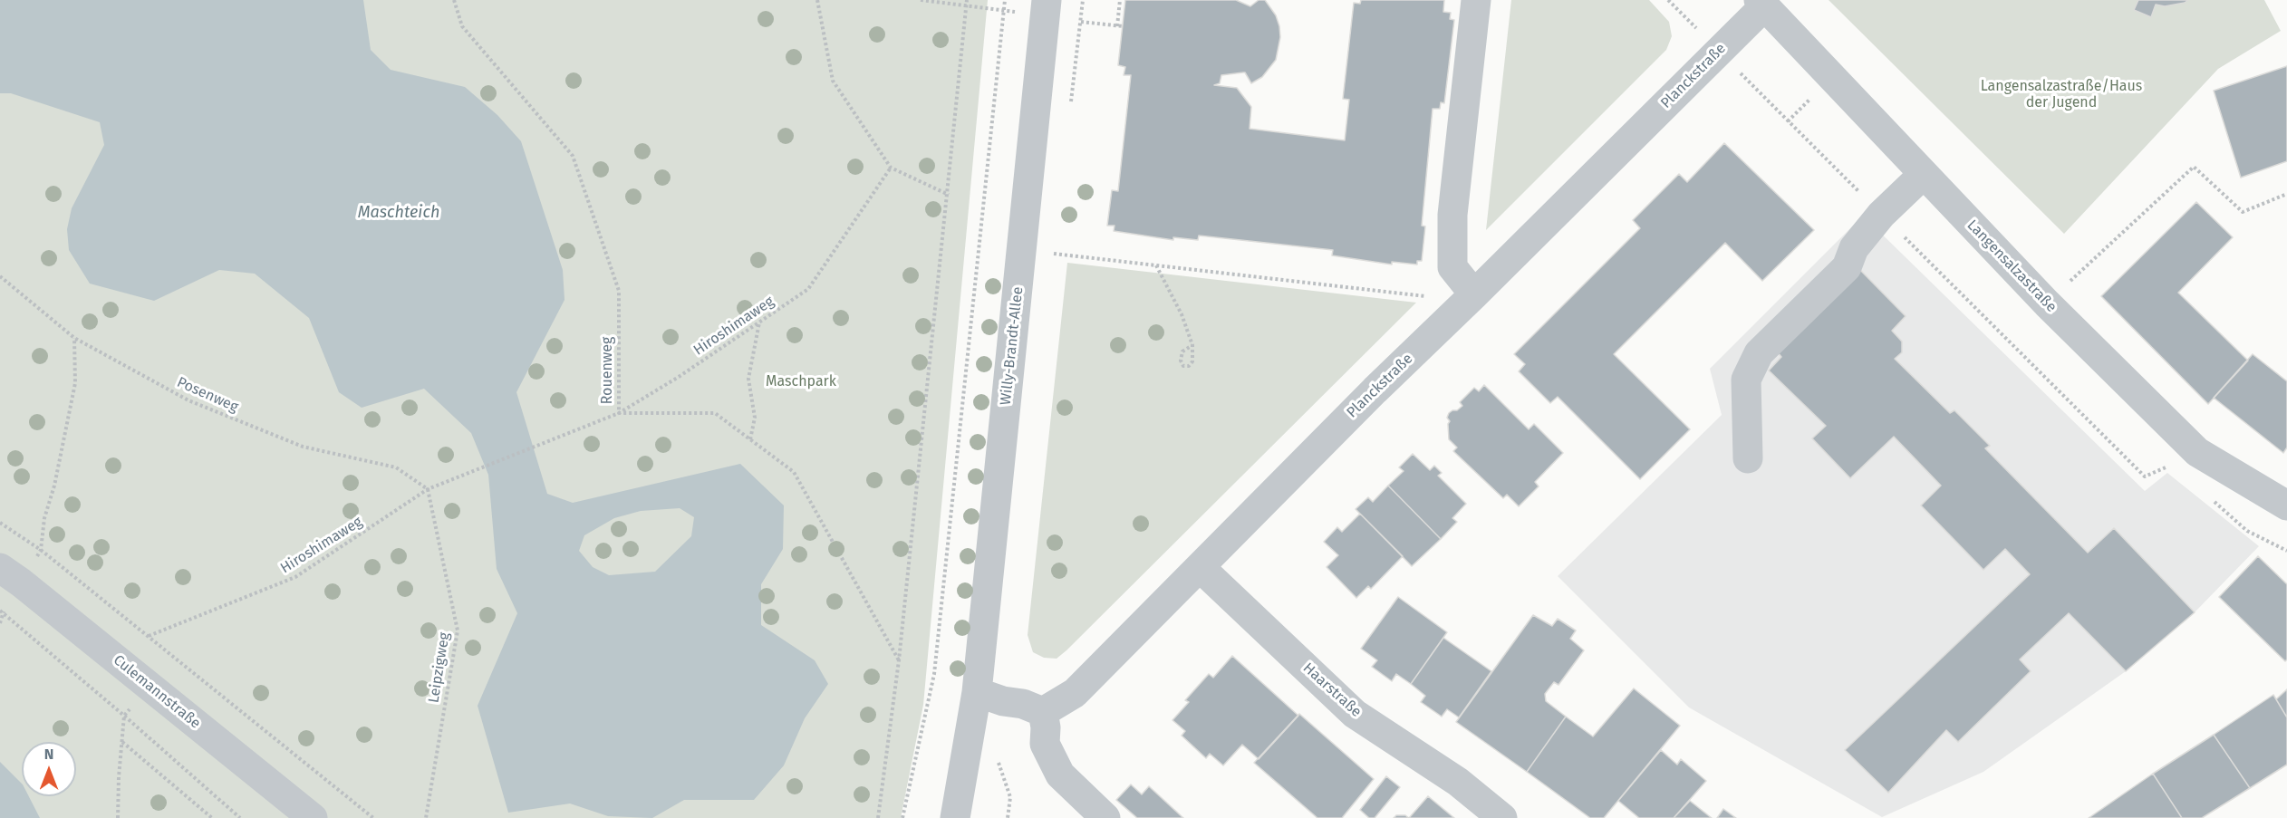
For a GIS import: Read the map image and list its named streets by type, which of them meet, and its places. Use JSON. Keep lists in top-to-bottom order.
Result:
{
  "streets": {
    "street": [
      "Planckstraße",
      "Langensalzastraße",
      "Willy-Brandt-Allee",
      "Haarstraße",
      "Culemannstraße"
    ],
    "path": [
      "Hiroshimaweg",
      "Rouenweg",
      "Posenweg",
      "Leipzigweg"
    ]
  },
  "crossings": [
    ["Planckstraße", "Langensalzastraße"],
    ["Planckstraße", "Haarstraße"],
    ["Hiroshimaweg", "Rouenweg"],
    ["Hiroshimaweg", "Posenweg"],
    ["Hiroshimaweg", "Leipzigweg"],
    ["Posenweg", "Leipzigweg"]
  ],
  "water": ["Maschteich"],
  "parks": ["Langensalzastraße/Haus der Jugend", "Maschpark"],
  "north": "top"
}
